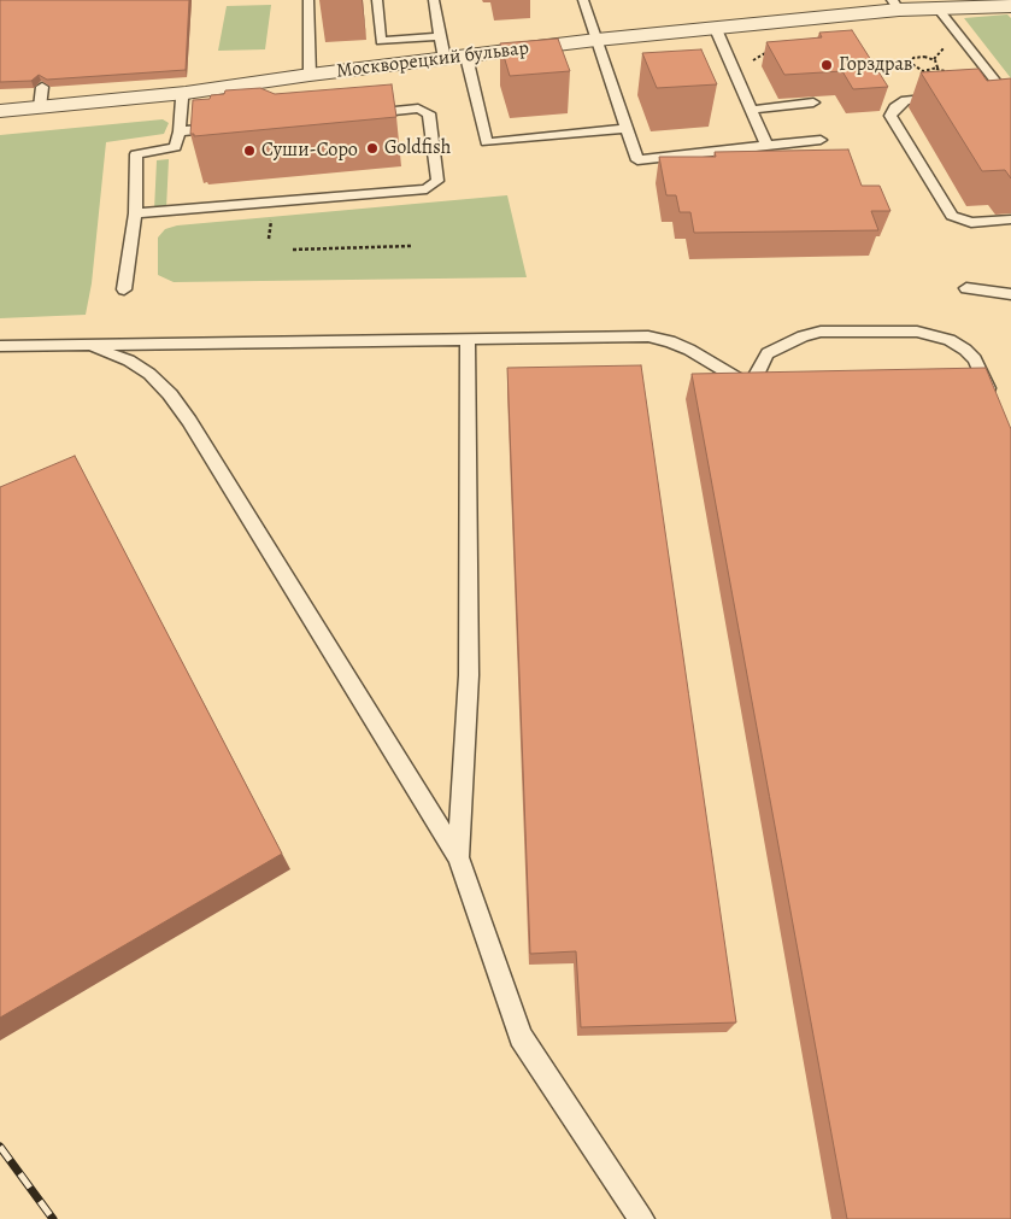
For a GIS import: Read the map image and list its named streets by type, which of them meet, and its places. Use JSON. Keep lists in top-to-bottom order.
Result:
{
  "streets": {
    "street": ["Москворецкий бульвар"]
  },
  "places": ["Горздрав", "Goldfish", "Суши-Соро"]
}
